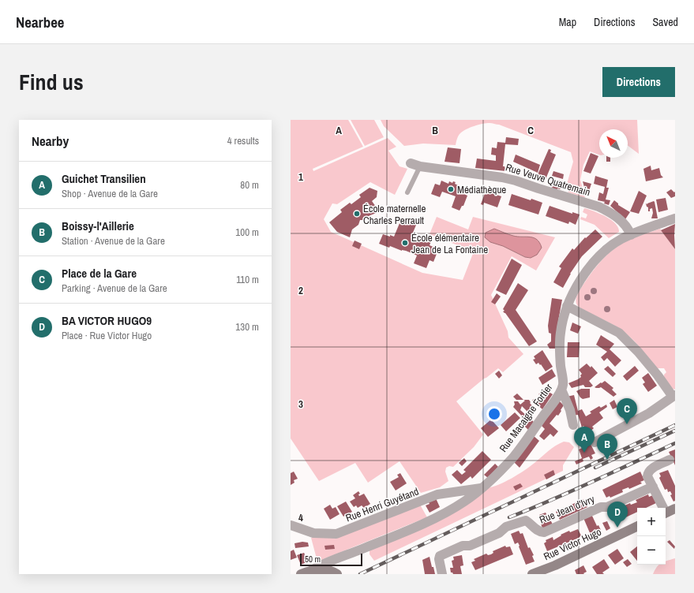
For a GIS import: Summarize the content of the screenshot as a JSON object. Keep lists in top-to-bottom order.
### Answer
{
  "streets": {
    "main road": ["Rue Victor Hugo"],
    "street": [
      "Rue Veuve Quatremain",
      "Rue Macaigne Fortier",
      "Rue Henri Guyétand",
      "Rue Jean d'Ivry"
    ]
  },
  "crossings": [
    ["Rue Veuve Quatremain", "Rue Macaigne Fortier"],
    ["Rue Macaigne Fortier", "Rue Henri Guyétand"]
  ],
  "places": ["Médiathèque", "École maternelle Charles Perrault", "École élémentaire Jean de La Fontaine"],
  "scale_bar": "50 m",
  "north": "top left",
  "page": {
    "header": "Nearbee",
    "nav": ["Map", "Directions", "Saved"],
    "title": "Find us",
    "buttons": "Directions",
    "heading": ["Nearby", "4 results"],
    "list": [
      {
        "mark": "A",
        "name": "Guichet Transilien",
        "note": "Shop · Avenue de la Gare",
        "value": "80 m"
      },
      {
        "mark": "B",
        "name": "Boissy-l'Aillerie",
        "note": "Station · Avenue de la Gare",
        "value": "100 m"
      },
      {
        "mark": "C",
        "name": "Place de la Gare",
        "note": "Parking · Avenue de la Gare",
        "value": "110 m"
      },
      {
        "mark": "D",
        "name": "BA VICTOR HUGO9",
        "note": "Place · Rue Victor Hugo",
        "value": "130 m"
      }
    ],
    "pins": [
      "C",
      "A",
      "B",
      "D"
    ],
    "map_buttons": ["+", "−"],
    "scale": "50 m"
  },
  "grid": {
    "columns": ["A", "B", "C"],
    "rows": [
      "1",
      "2",
      "3",
      "4"
    ]
  }
}
